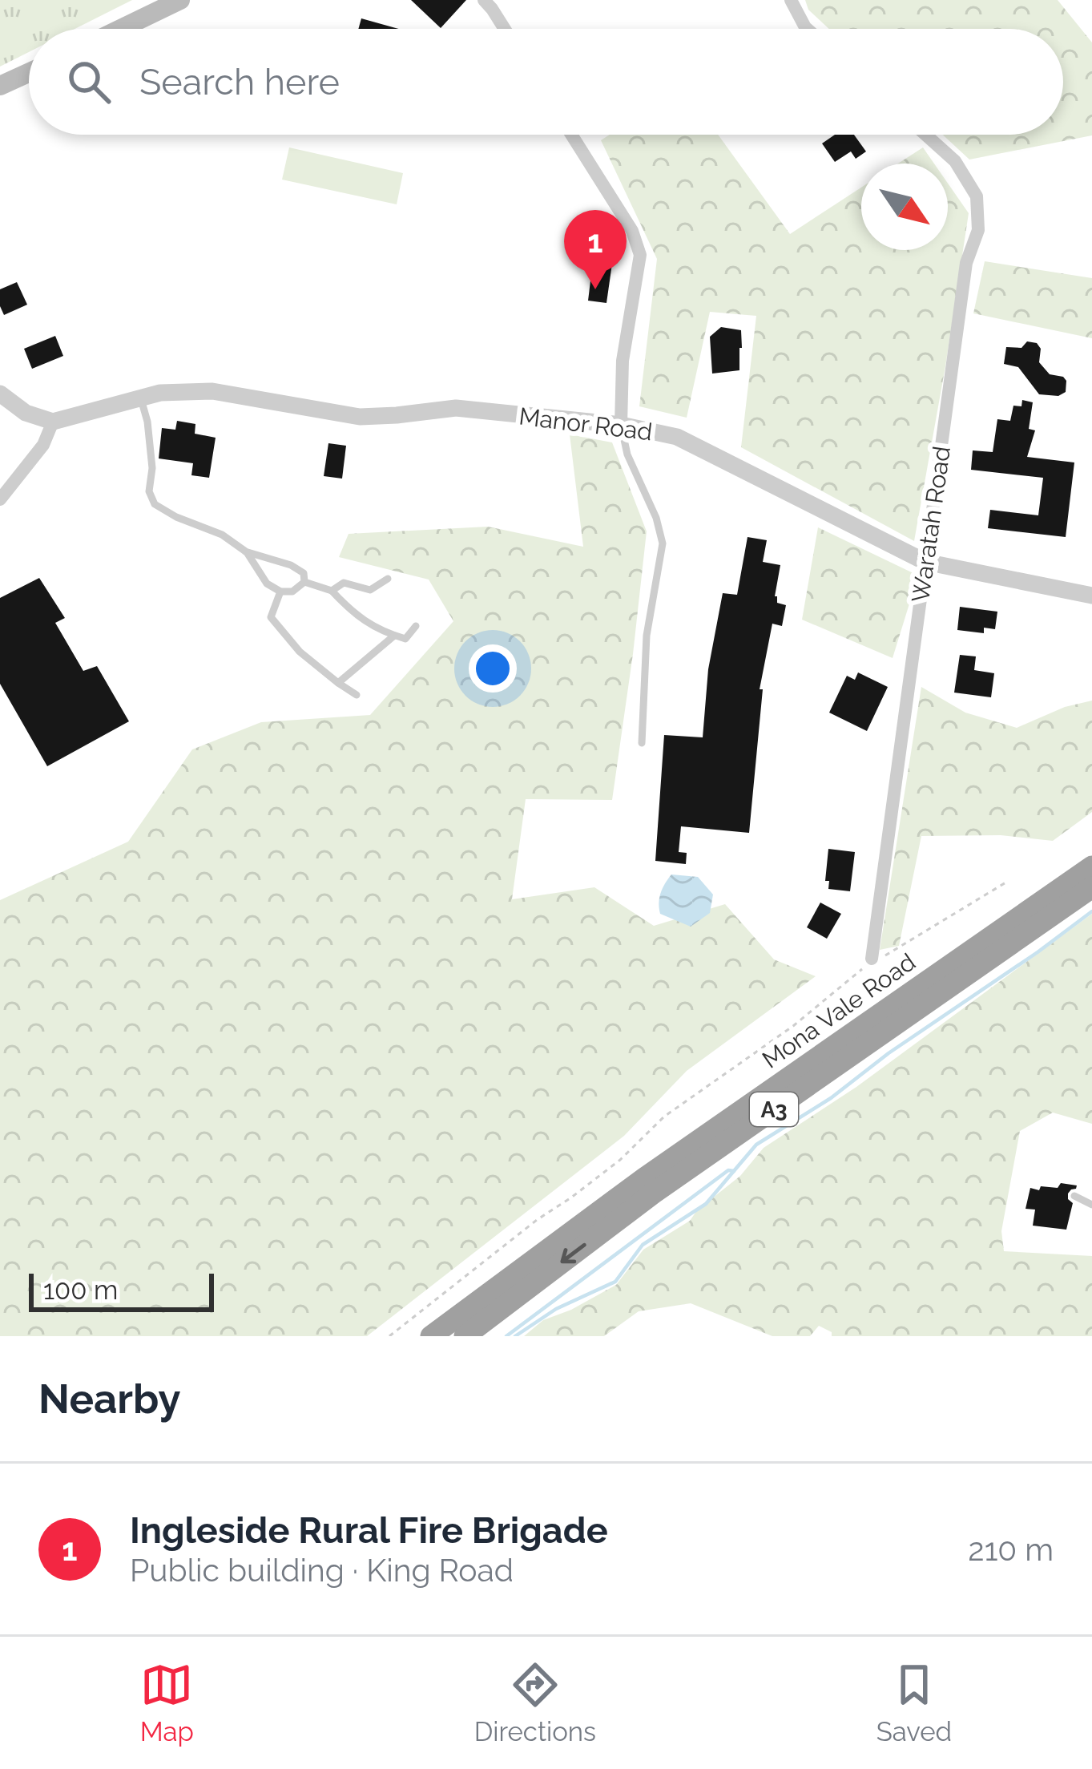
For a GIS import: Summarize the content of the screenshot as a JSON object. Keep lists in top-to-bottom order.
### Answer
{
  "streets": {
    "highway": ["Mona Vale Road", "A3"],
    "street": ["Manor Road", "Waratah Road"]
  },
  "crossings": [
    ["Manor Road", "Waratah Road"]
  ],
  "scale_bar": "100 m",
  "north": "bottom right",
  "page": {
    "search": "Search here",
    "pins": "1",
    "scale": "100 m",
    "heading": "Nearby",
    "list": [
      {
        "mark": "1",
        "name": "Ingleside Rural Fire Brigade",
        "note": "Public building · King Road",
        "value": "210 m"
      }
    ],
    "nav": ["Map", "Directions", "Saved"]
  }
}
